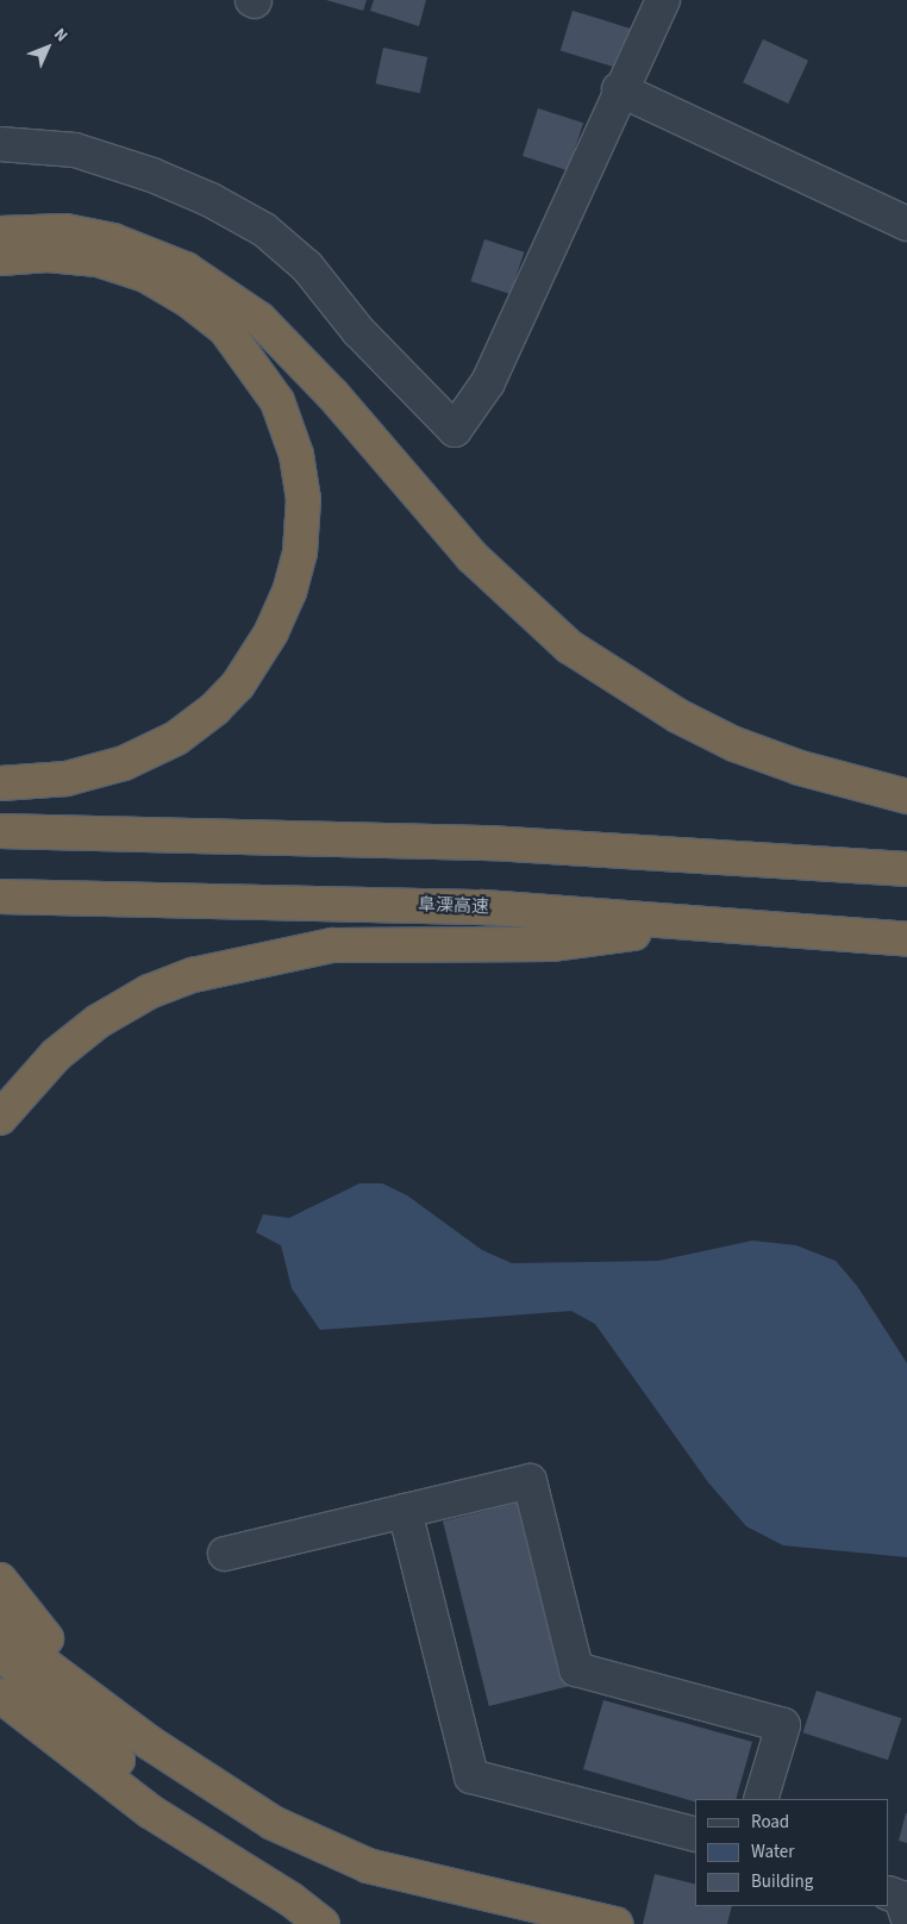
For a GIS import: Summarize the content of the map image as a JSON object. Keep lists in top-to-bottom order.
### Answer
{
  "streets": {
    "highway": ["阜溧高速"]
  },
  "legend": ["Road", "Water", "Building"],
  "north": "top right"
}
